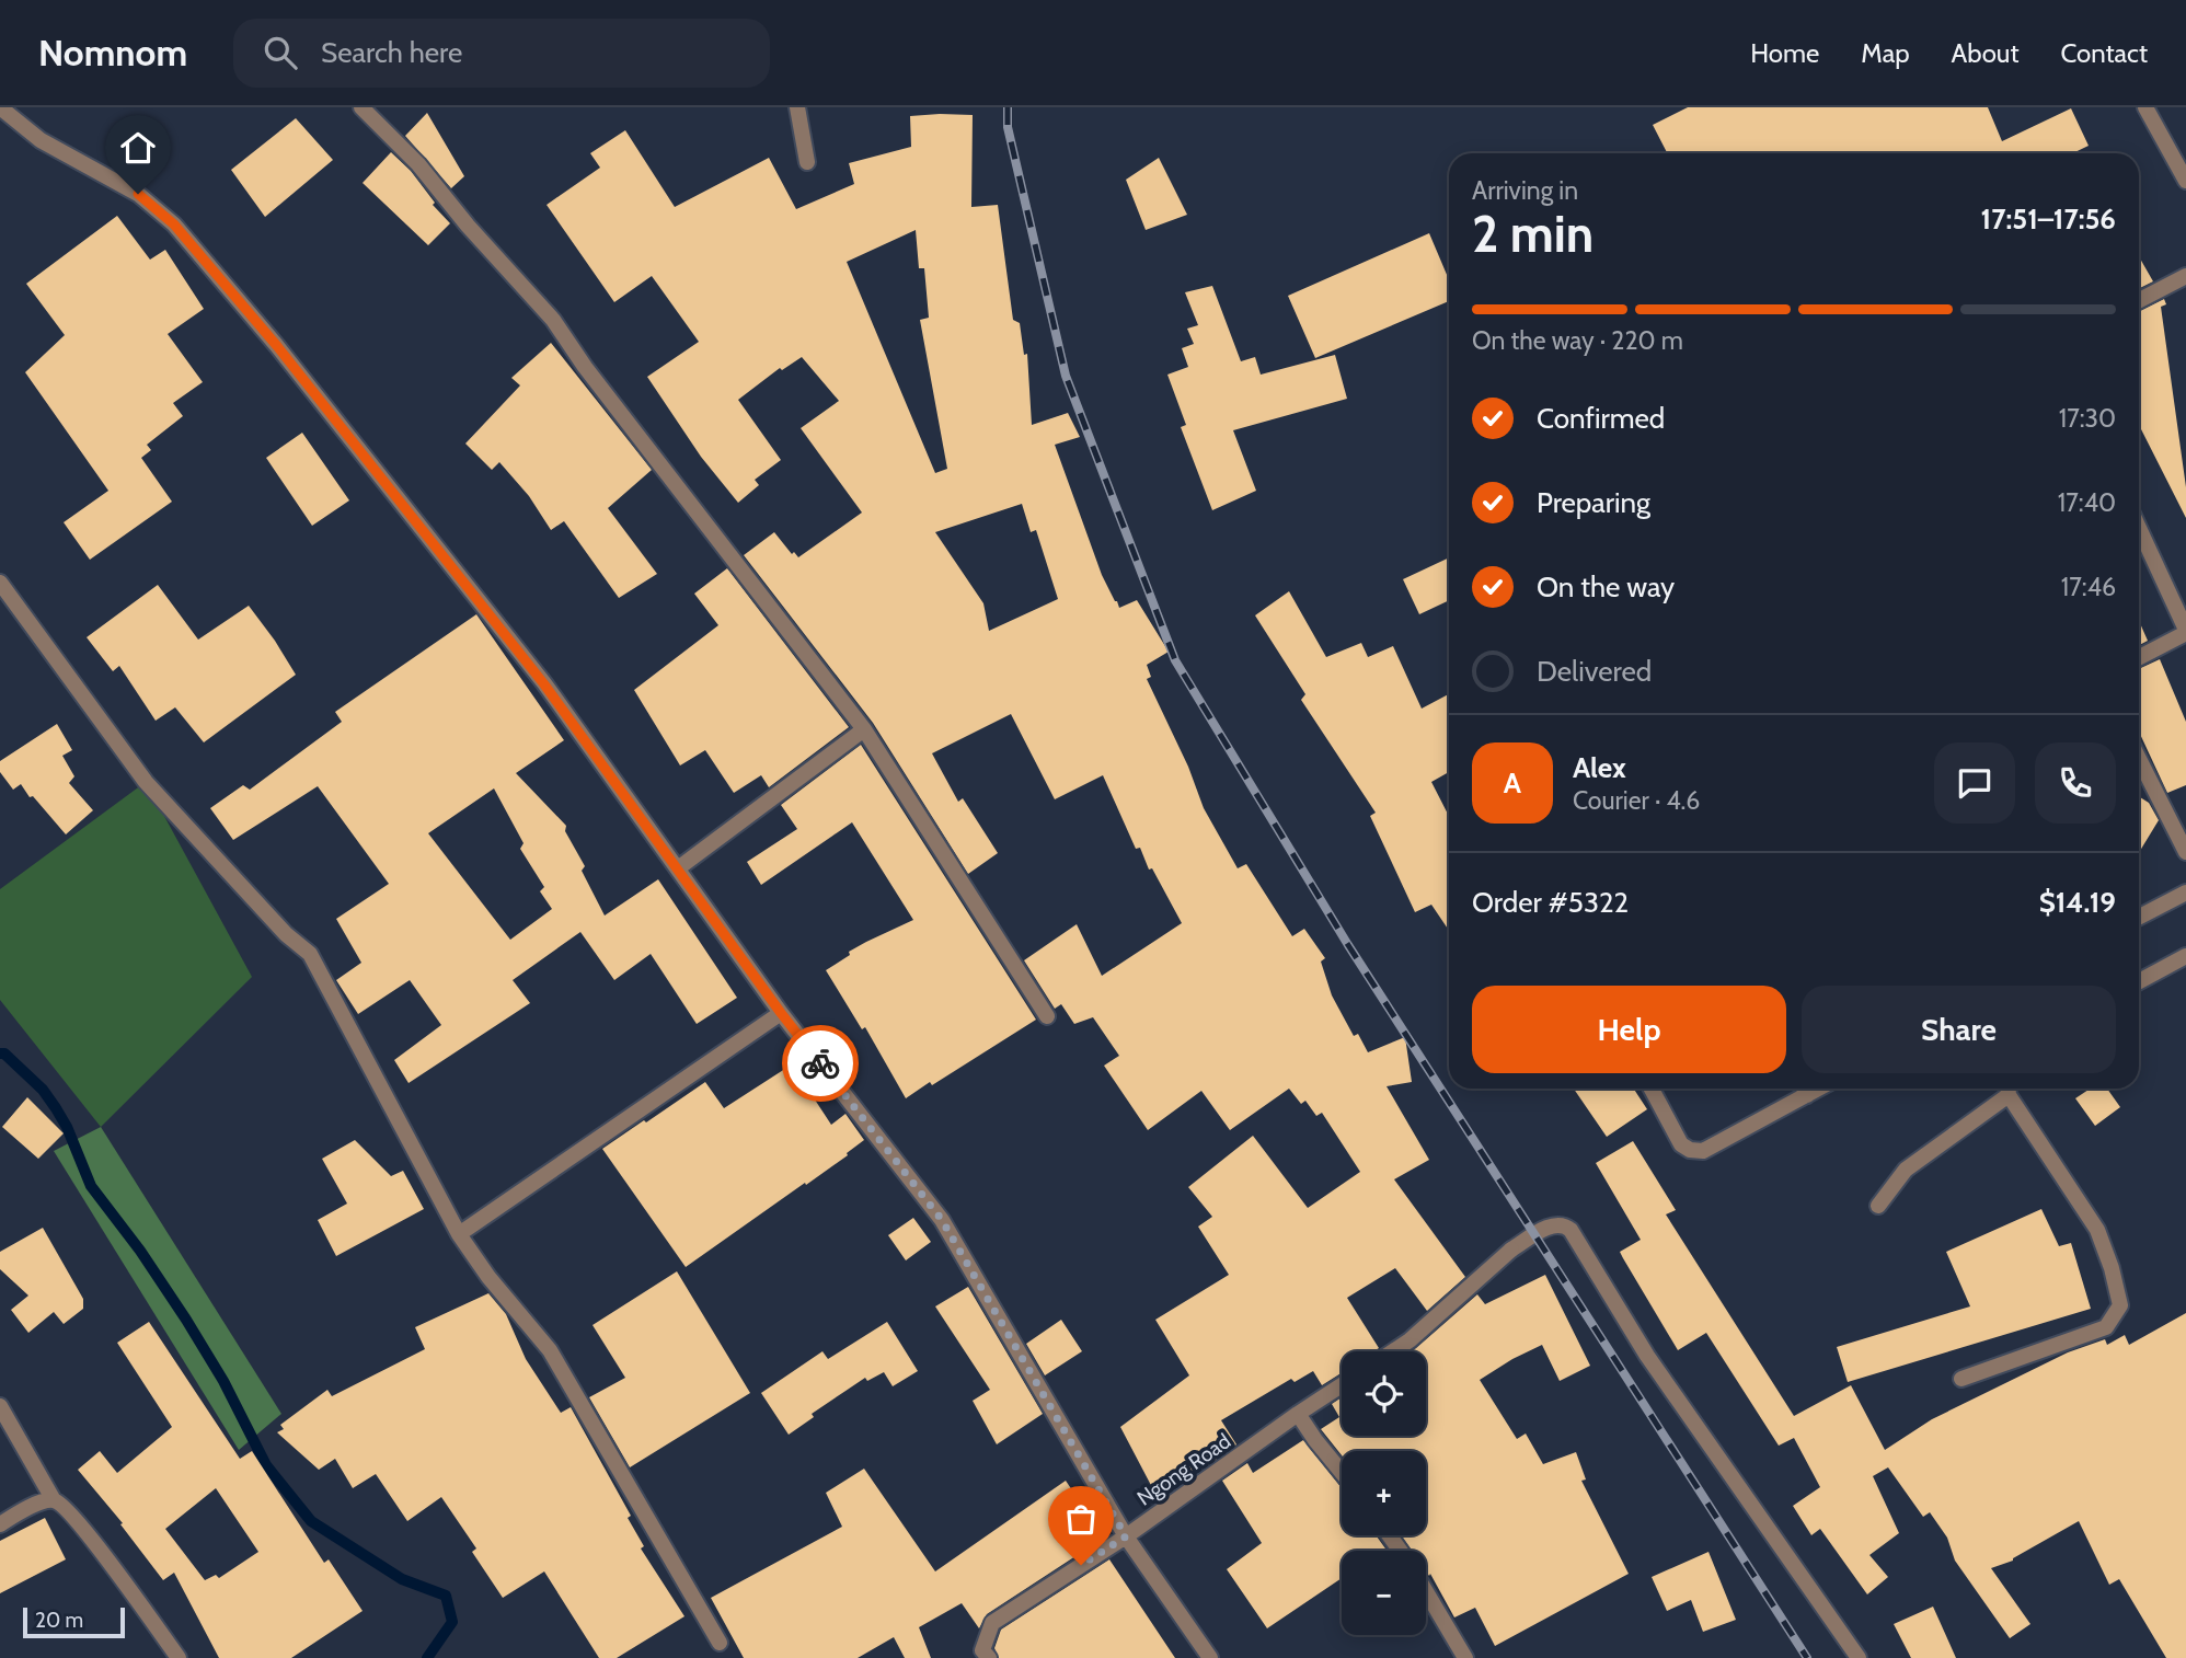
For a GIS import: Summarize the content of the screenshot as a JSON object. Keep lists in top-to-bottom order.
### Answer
{
  "streets": {
    "street": ["Ngong Road"]
  },
  "scale_bar": "20 m",
  "page": {
    "header": "Nomnom",
    "search": "Search here",
    "nav": [
      "Home",
      "Map",
      "About",
      "Contact"
    ],
    "heading": ["2 min", "Arriving in", "17:51–17:56"],
    "panel": [
      "Alex",
      "Courier · 4.6",
      "Order #5322",
      "$14.19"
    ],
    "bar": "On the way · 220 m",
    "list": [
      ["Confirmed", "17:30"],
      ["Preparing", "17:40"],
      ["On the way", "17:46"],
      "Delivered"
    ],
    "round": "A",
    "buttons": ["Help", "Share"],
    "map_buttons": ["+", "−"],
    "scale": "20 m"
  }
}
